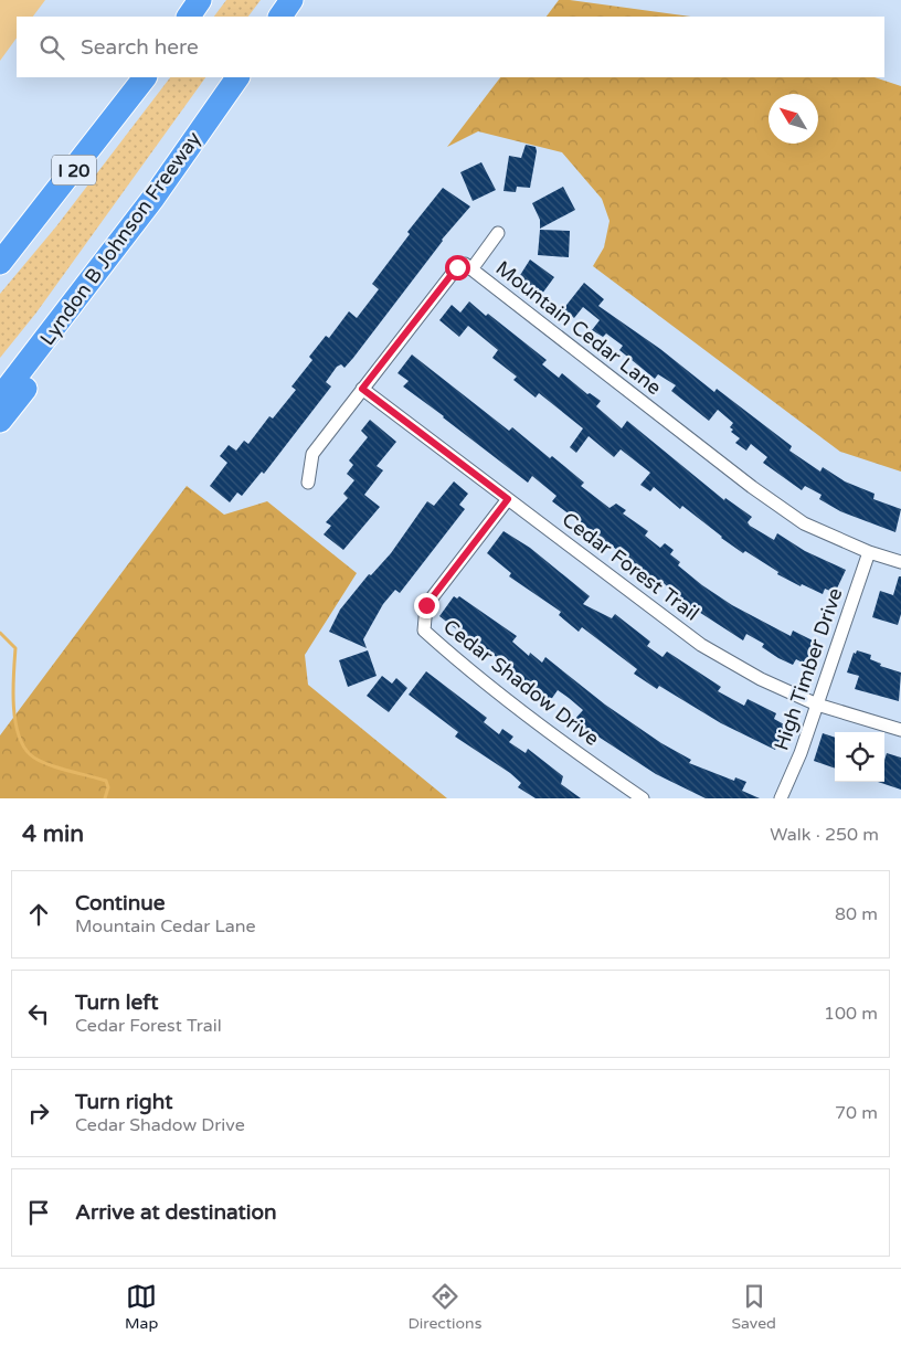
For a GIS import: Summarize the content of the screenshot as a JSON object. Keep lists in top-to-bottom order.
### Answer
{
  "streets": {
    "highway": ["I 20", "Lyndon B Johnson Freeway"],
    "street": [
      "Mountain Cedar Lane",
      "Cedar Forest Trail",
      "High Timber Drive",
      "Cedar Shadow Drive"
    ]
  },
  "crossings": [
    ["Mountain Cedar Lane", "Cedar Forest Trail"],
    ["Mountain Cedar Lane", "High Timber Drive"],
    ["Cedar Forest Trail", "High Timber Drive"],
    ["Cedar Forest Trail", "Cedar Shadow Drive"]
  ],
  "north": "top left",
  "page": {
    "search": "Search here",
    "heading": ["4 min", "Walk · 250 m"],
    "list": [
      ["Continue", "Mountain Cedar Lane", "80 m"],
      ["Turn left", "Cedar Forest Trail", "100 m"],
      ["Turn right", "Cedar Shadow Drive", "70 m"],
      "Arrive at destination"
    ],
    "nav": ["Map", "Directions", "Saved"]
  }
}
